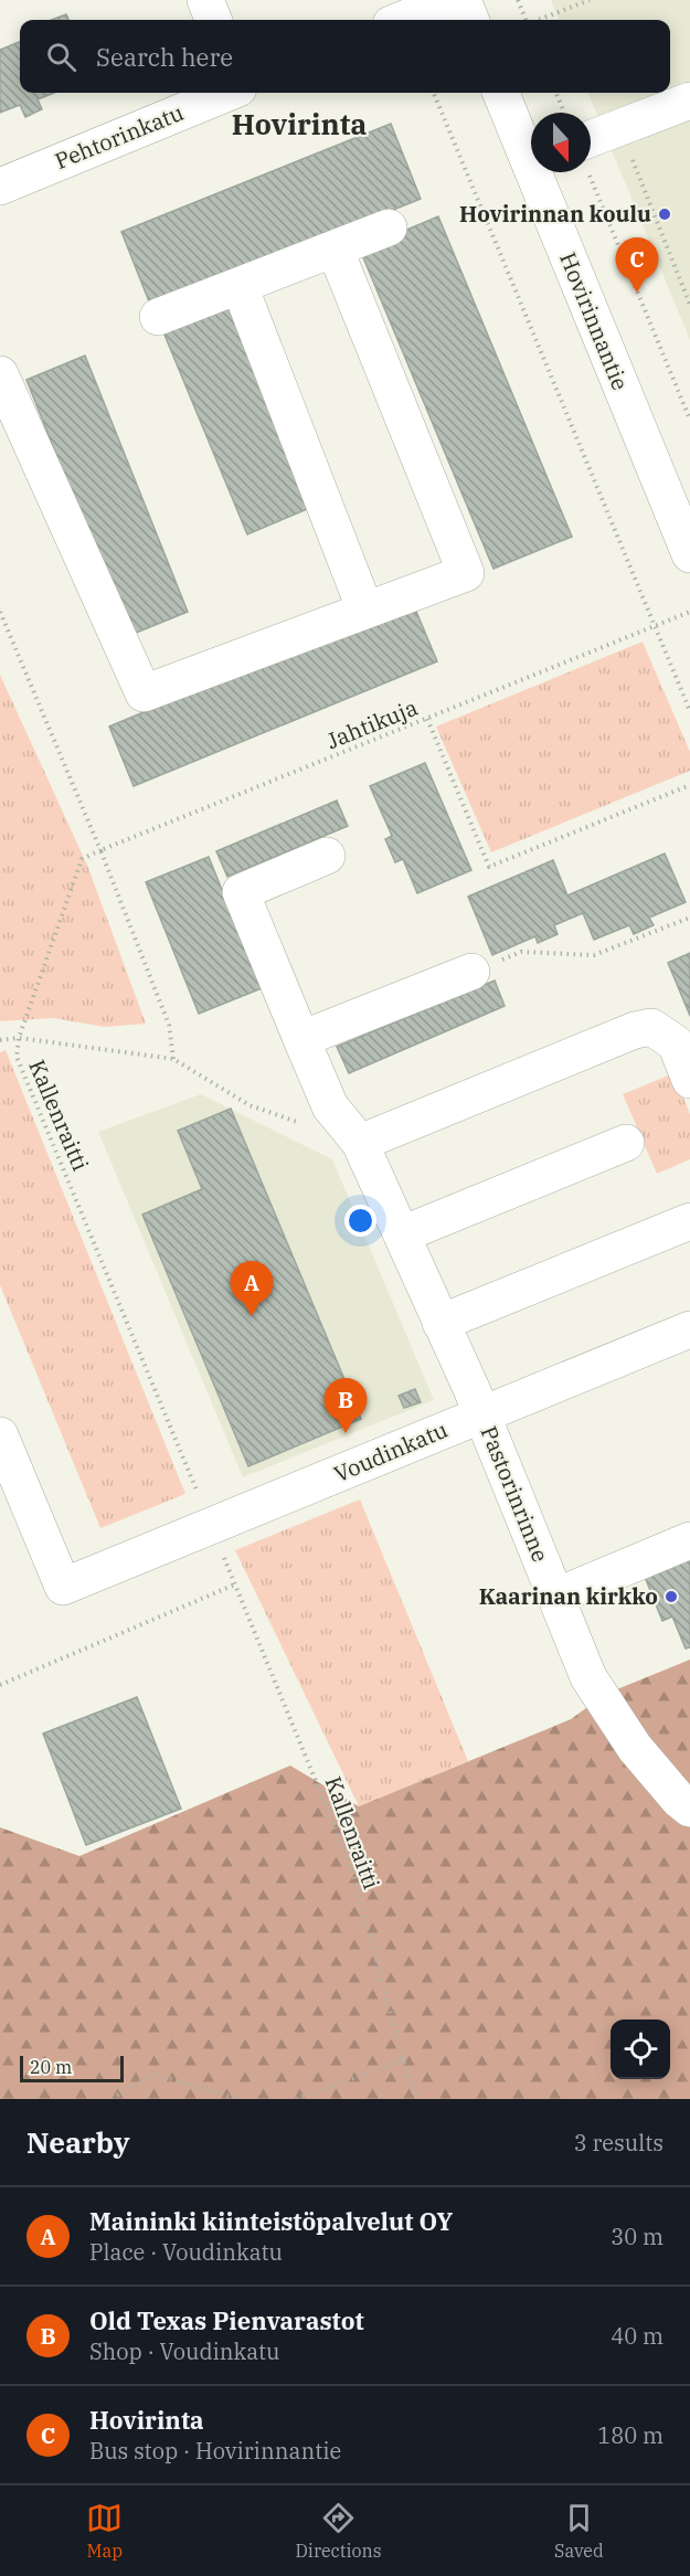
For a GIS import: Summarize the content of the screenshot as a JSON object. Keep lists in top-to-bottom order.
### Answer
{
  "streets": {
    "street": [
      "Pehtorinkatu",
      "Hovirinnantie",
      "Voudinkatu",
      "Pastorinrinne"
    ],
    "path": ["Jahtikuja", "Kallenraitti"]
  },
  "crossings": [
    ["Jahtikuja", "Kallenraitti"],
    ["Kallenraitti", "Voudinkatu"],
    ["Voudinkatu", "Pastorinrinne"]
  ],
  "districts": ["Hovirinta"],
  "places": ["Hovirinnan koulu", "Kaarinan kirkko"],
  "scale_bar": "20 m",
  "north": "bottom",
  "page": {
    "search": "Search here",
    "pins": ["C", "A", "B"],
    "scale": "20 m",
    "heading": ["Nearby", "3 results"],
    "list": [
      {
        "mark": "A",
        "name": "Maininki kiinteistöpalvelut OY",
        "note": "Place · Voudinkatu",
        "value": "30 m"
      },
      {
        "mark": "B",
        "name": "Old Texas Pienvarastot",
        "note": "Shop · Voudinkatu",
        "value": "40 m"
      },
      {
        "mark": "C",
        "name": "Hovirinta",
        "note": "Bus stop · Hovirinnantie",
        "value": "180 m"
      }
    ],
    "nav": ["Map", "Directions", "Saved"]
  }
}
